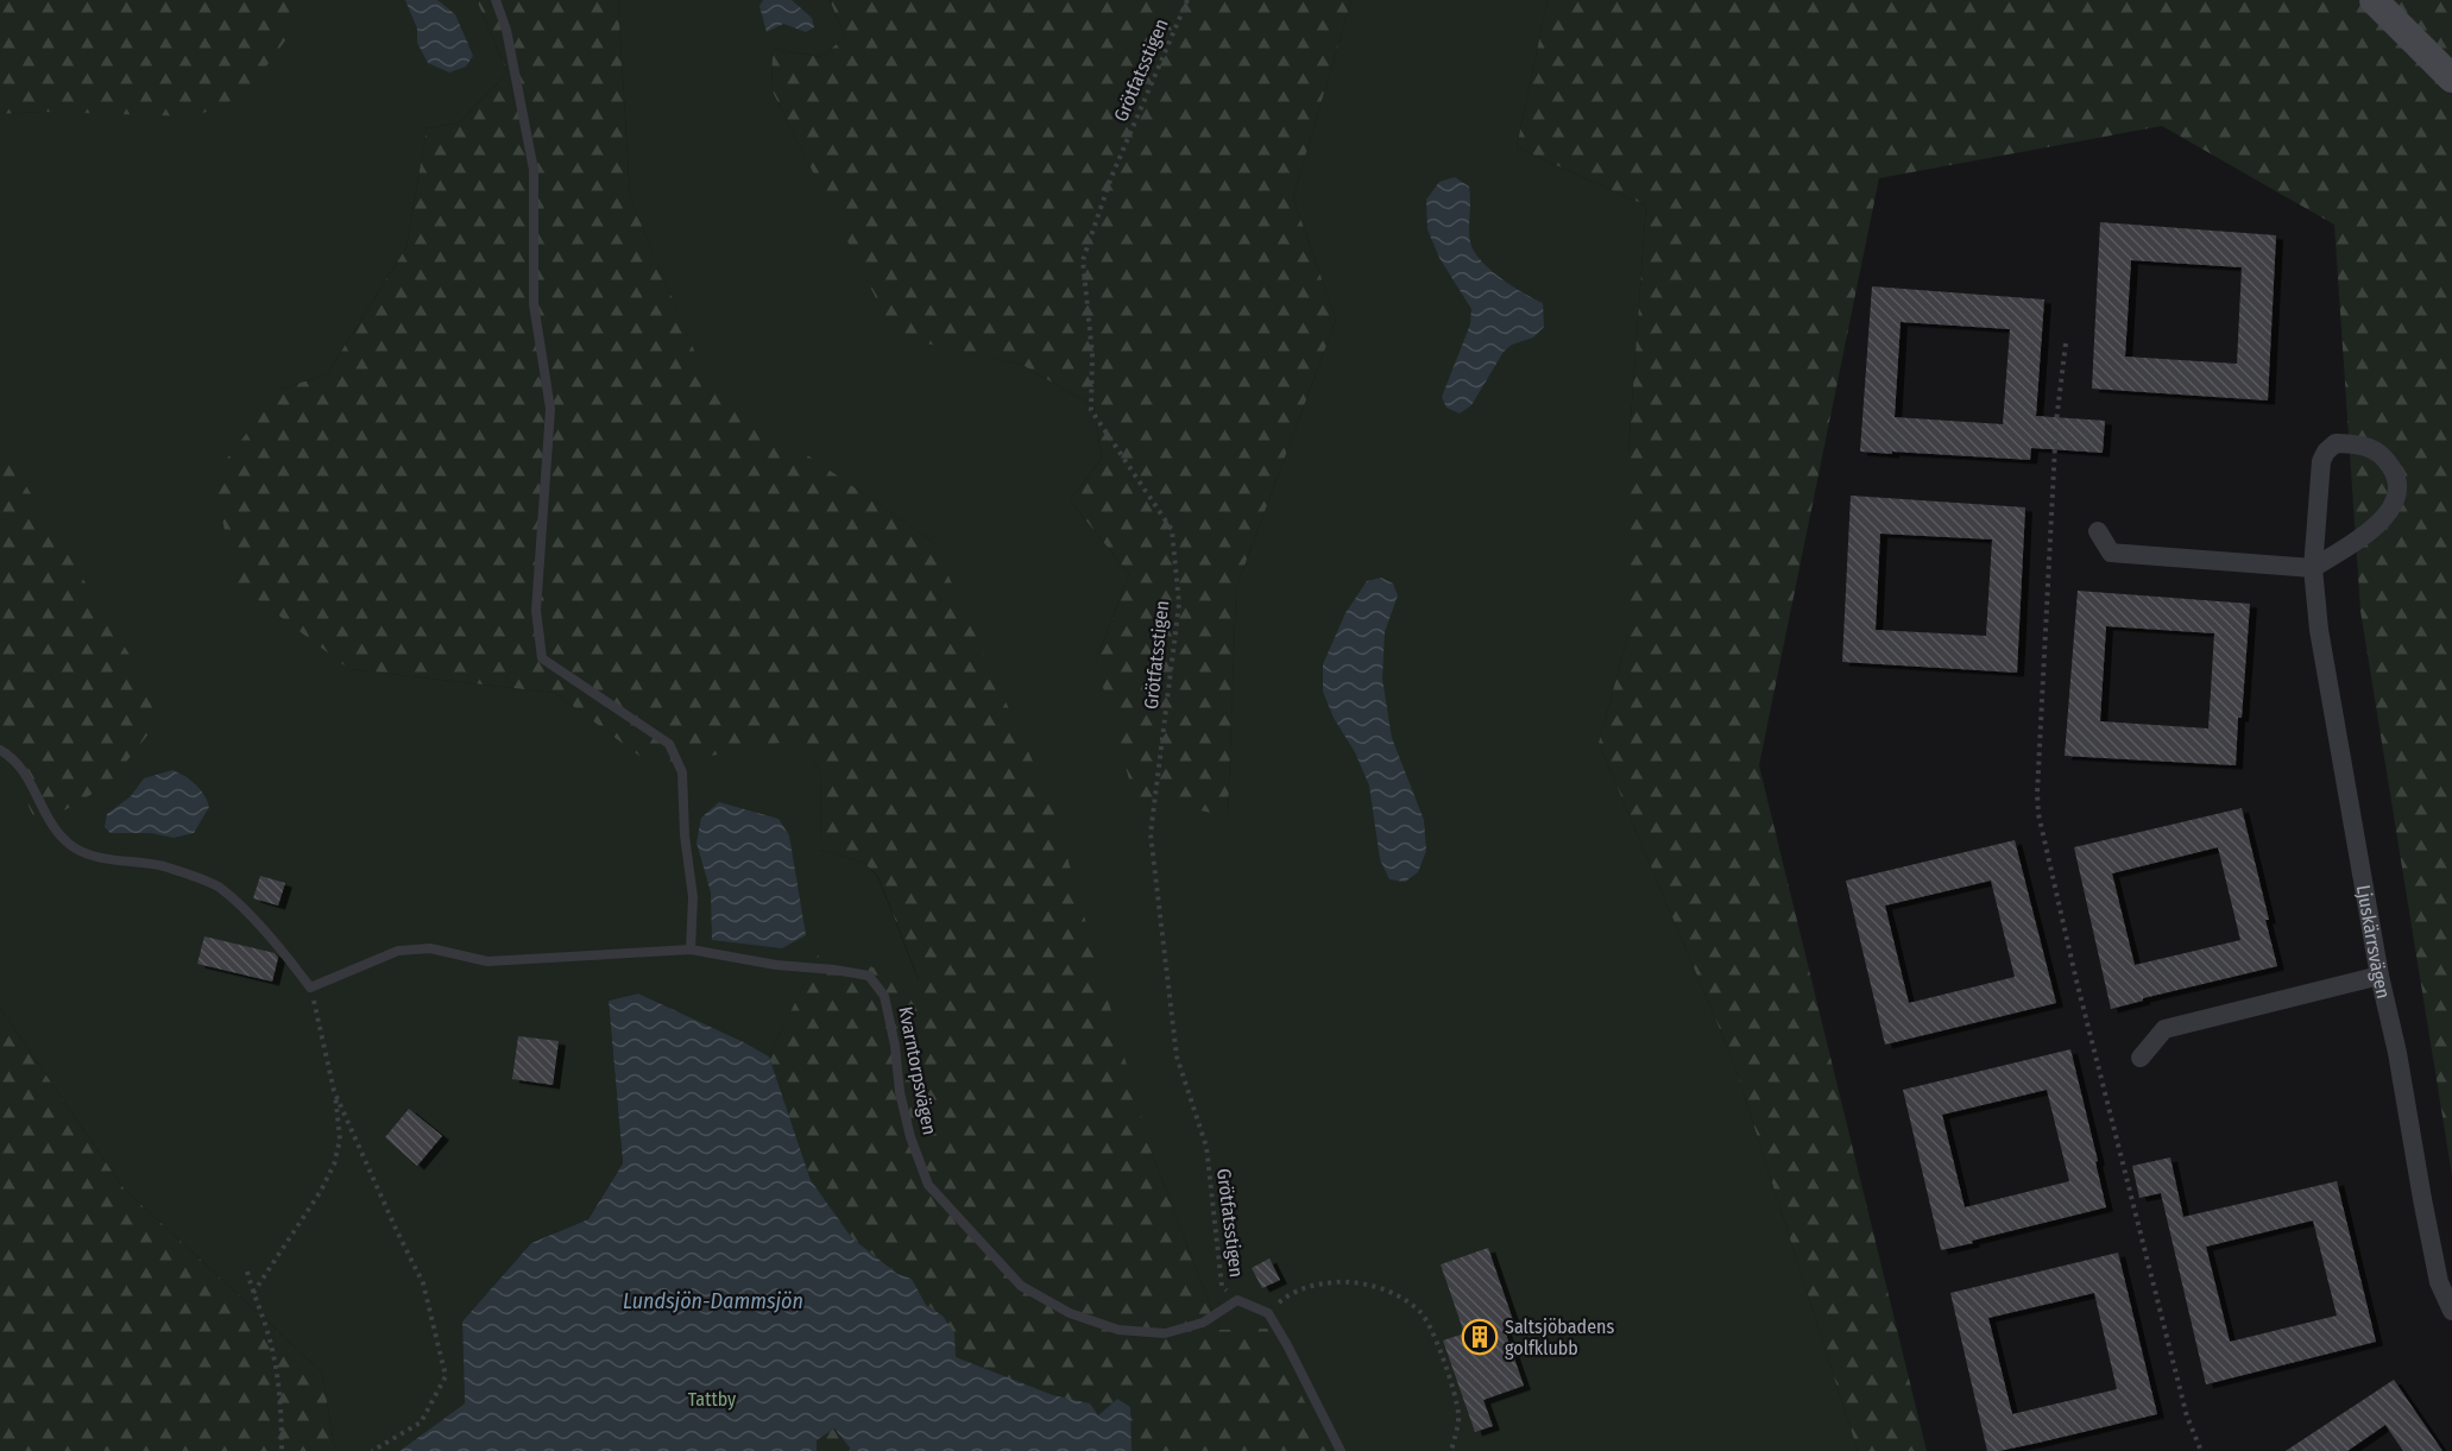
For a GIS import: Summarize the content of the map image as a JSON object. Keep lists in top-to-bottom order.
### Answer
{
  "streets": {
    "street": ["Ljuskärrsvägen"],
    "lane": ["Kvarntorpsvägen"],
    "path": ["Grötfatsstigen"]
  },
  "crossings": [
    ["Grötfatsstigen", "Kvarntorpsvägen"]
  ],
  "water": ["Lundsjön-Dammsjön"],
  "parks": ["Tattby"],
  "places": {
    "building": ["Saltsjöbadens golfklubb"]
  }
}
